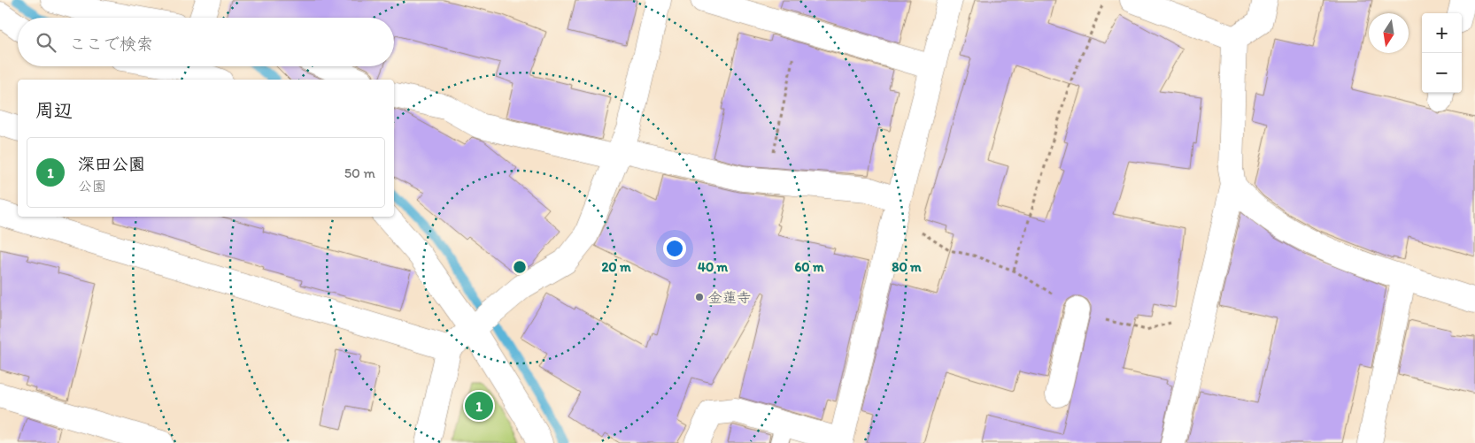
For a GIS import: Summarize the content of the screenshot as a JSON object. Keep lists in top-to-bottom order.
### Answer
{
  "places": ["金蓮寺"],
  "north": "bottom",
  "page": {
    "map_buttons": ["+", "−"],
    "search": "ここで検索",
    "heading": "周辺",
    "list": [
      {
        "mark": "1",
        "name": "深田公園",
        "note": "公園",
        "value": "50 m"
      }
    ],
    "pins": "1"
  },
  "rings": [
    "20 m",
    "40 m",
    "60 m",
    "80 m"
  ]
}
